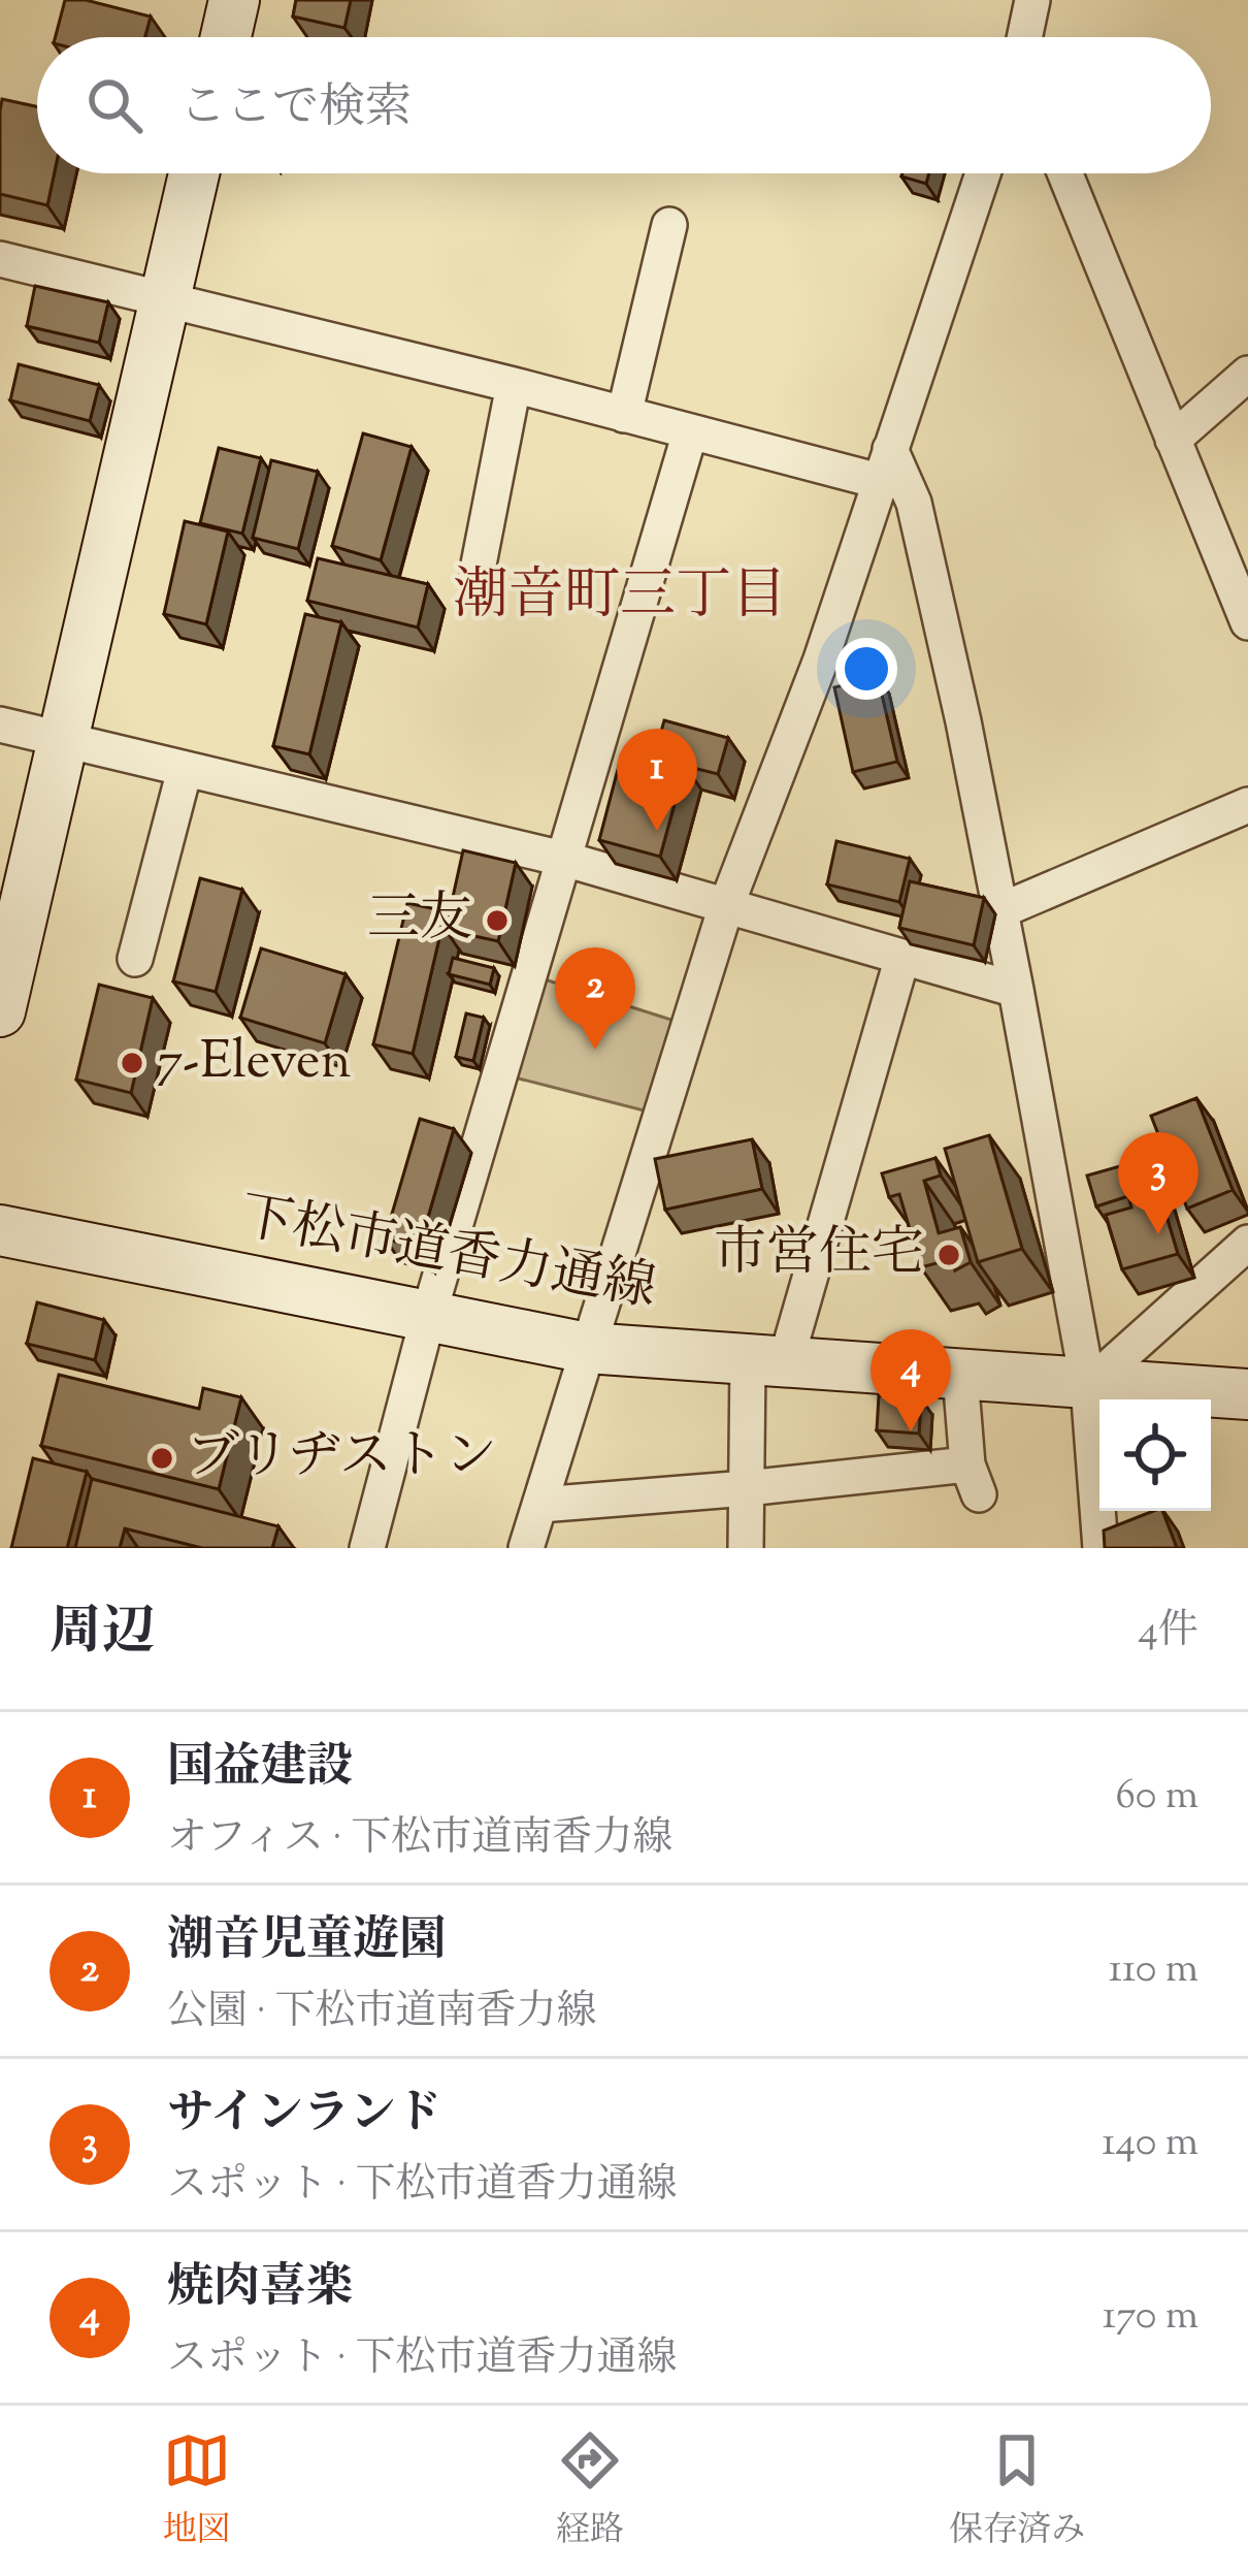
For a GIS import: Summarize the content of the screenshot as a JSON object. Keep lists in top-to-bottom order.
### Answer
{
  "streets": {
    "street": ["下松市道香力通線"]
  },
  "districts": ["潮音町三丁目"],
  "places": [
    "三友",
    "7-Eleven",
    "市営住宅",
    "ブリヂストン"
  ],
  "page": {
    "search": "ここで検索",
    "pins": [
      "1",
      "2",
      "3",
      "4"
    ],
    "heading": ["周辺", "4件"],
    "list": [
      {
        "mark": "1",
        "name": "国益建設",
        "note": "オフィス · 下松市道南香力線",
        "value": "60 m"
      },
      {
        "mark": "2",
        "name": "潮音児童遊園",
        "note": "公園 · 下松市道南香力線",
        "value": "110 m"
      },
      {
        "mark": "3",
        "name": "サインランド",
        "note": "スポット · 下松市道香力通線",
        "value": "140 m"
      },
      {
        "mark": "4",
        "name": "焼肉喜楽",
        "note": "スポット · 下松市道香力通線",
        "value": "170 m"
      }
    ],
    "nav": ["地図", "経路", "保存済み"]
  }
}
